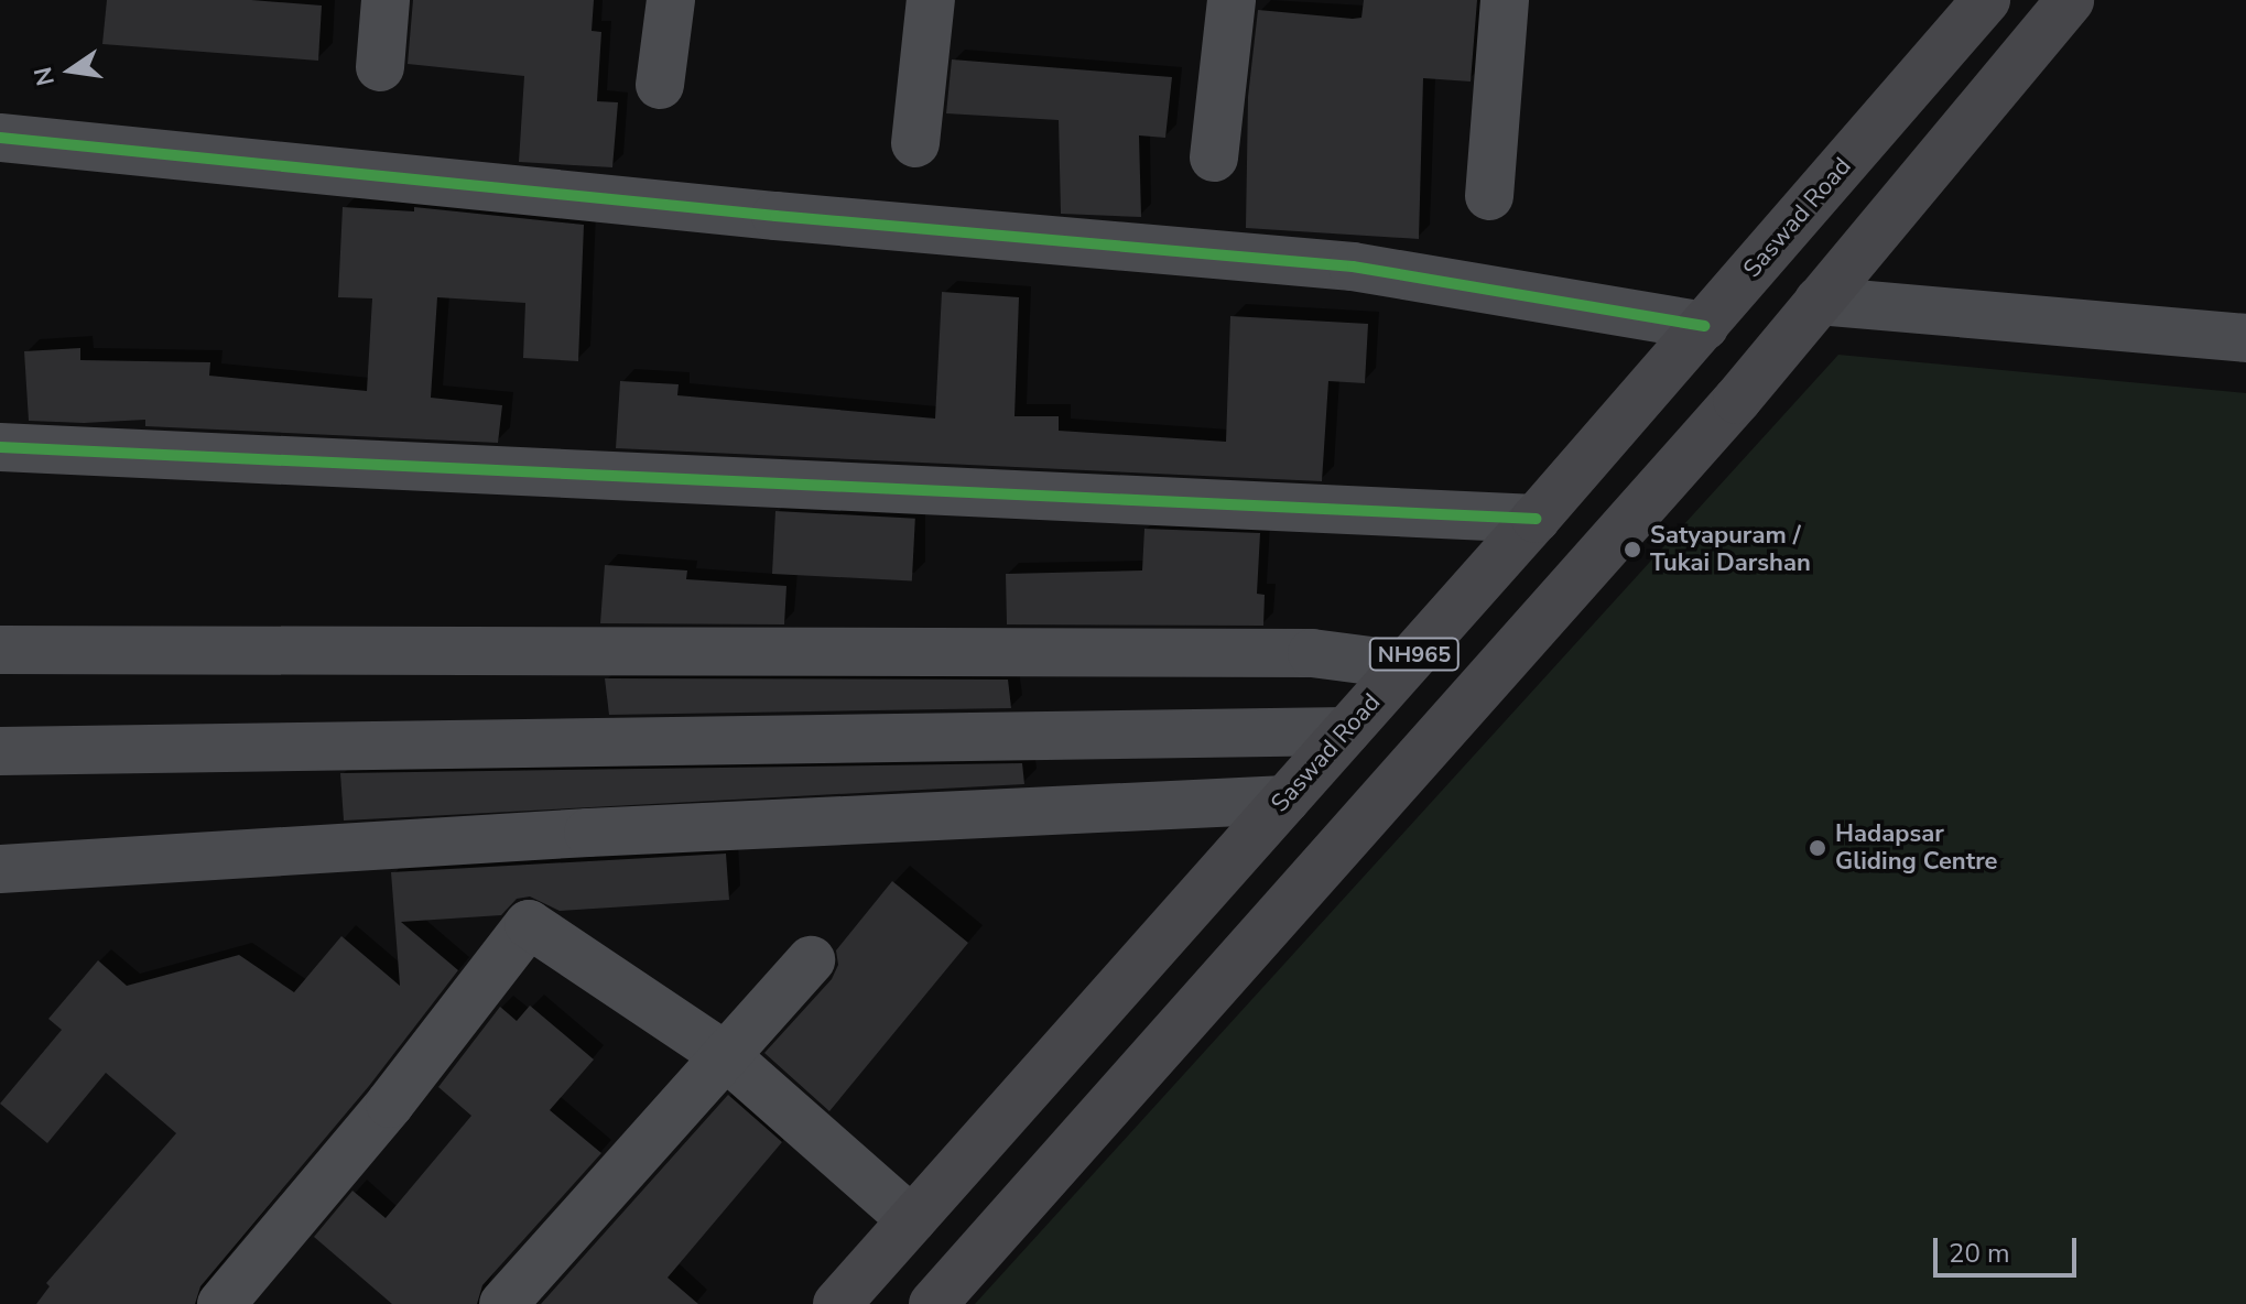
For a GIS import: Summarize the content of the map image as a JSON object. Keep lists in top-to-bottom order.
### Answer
{
  "streets": {
    "highway": ["Saswad Road", "NH965"]
  },
  "places": ["Satyapuram / Tukai Darshan", "Hadapsar Gliding Centre"],
  "scale_bar": "20 m",
  "north": "left"
}
